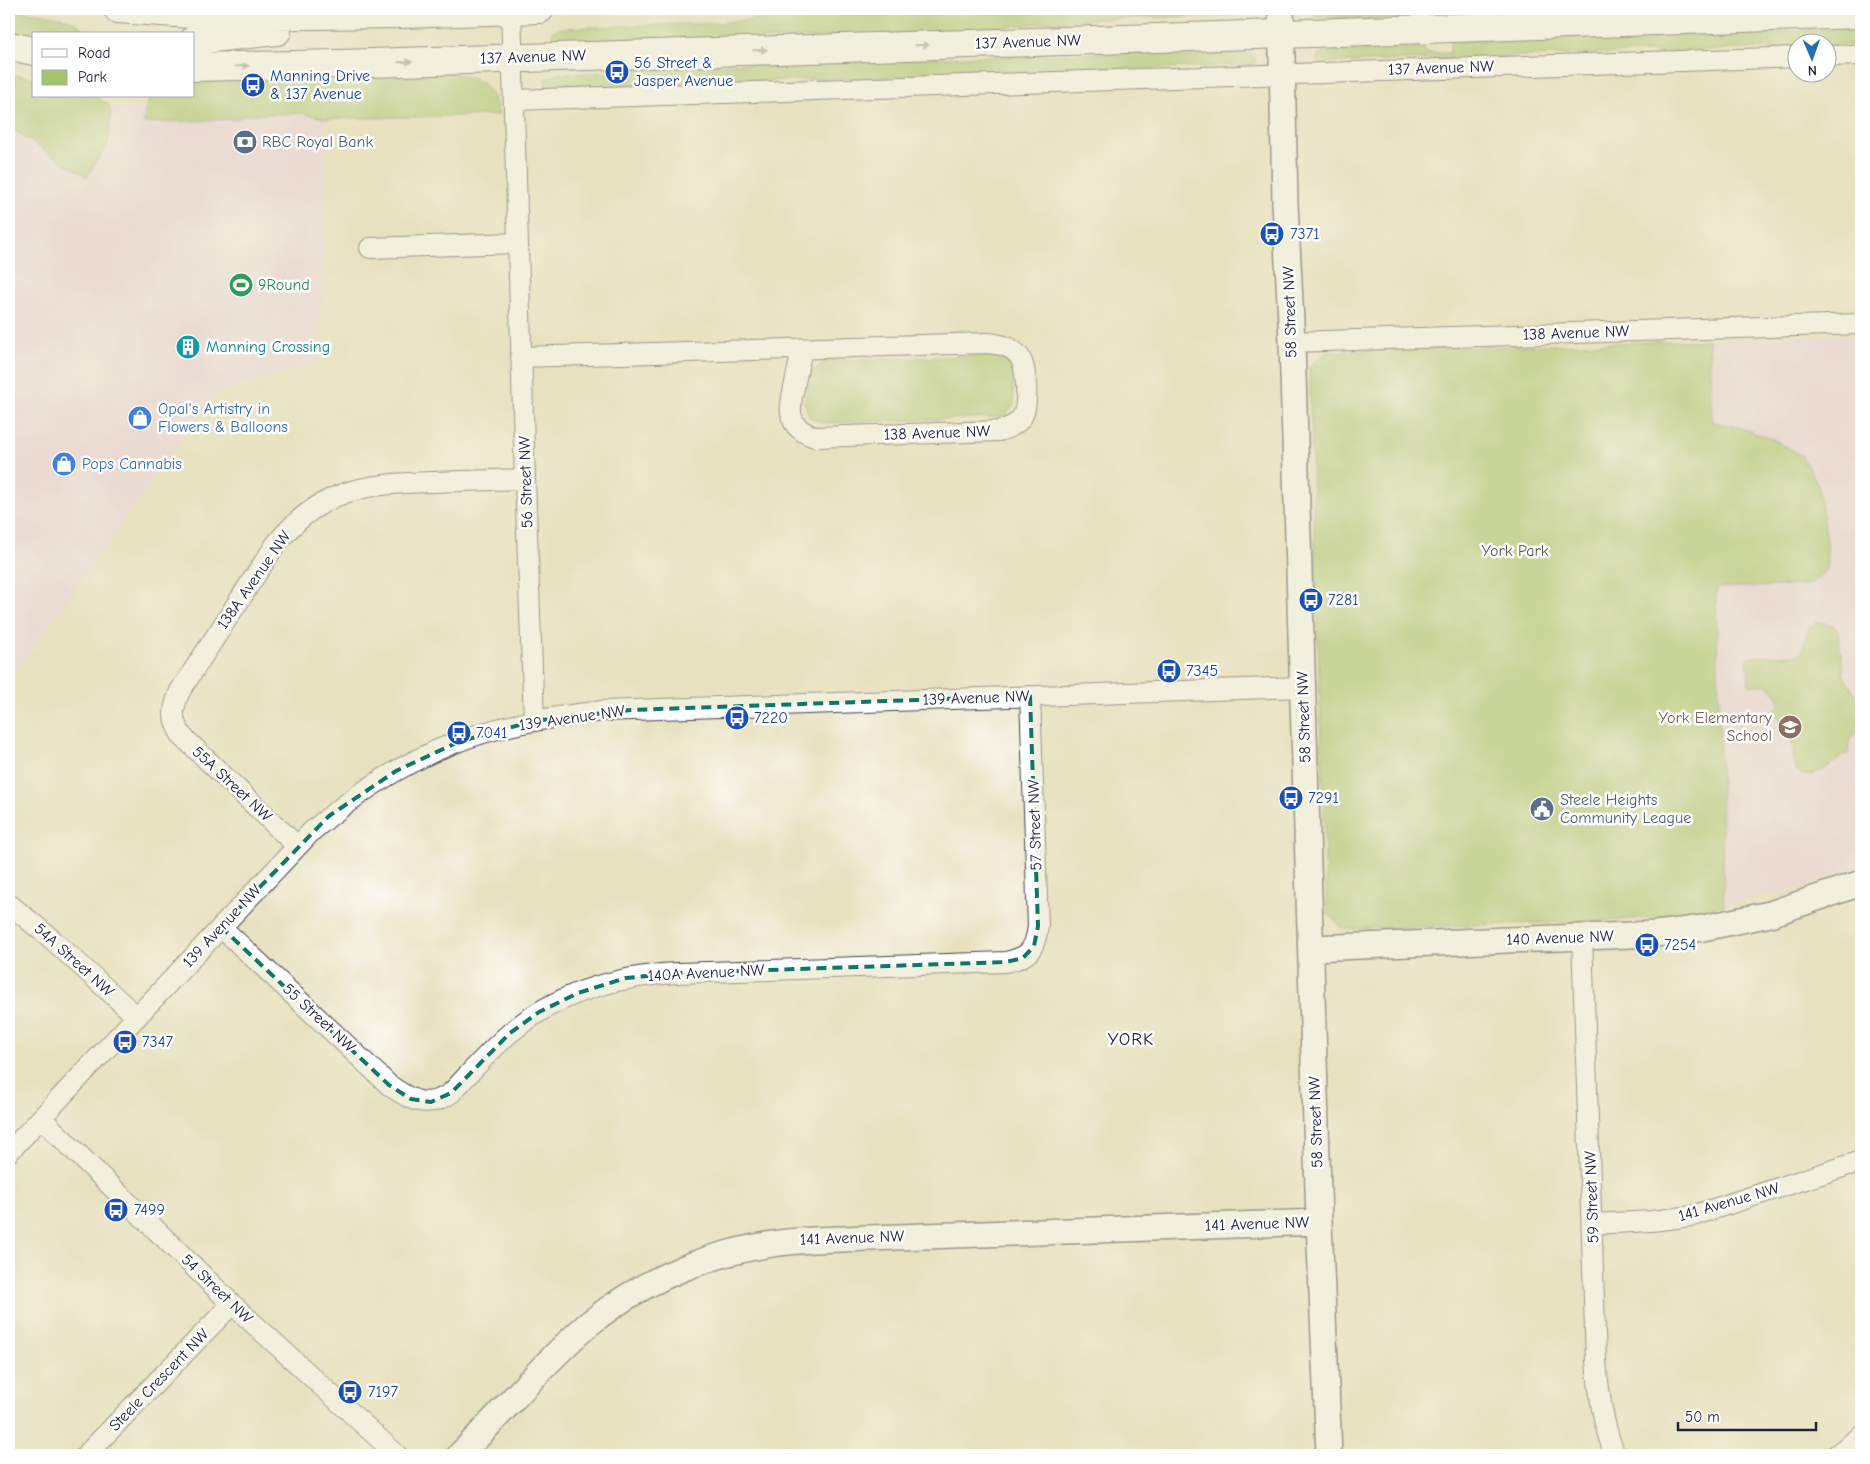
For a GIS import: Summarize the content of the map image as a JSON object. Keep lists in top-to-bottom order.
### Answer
{
  "streets": {
    "main road": ["137 Avenue NW"],
    "street": [
      "58 Street NW",
      "138 Avenue NW",
      "56 Street NW",
      "138A Avenue NW",
      "139 Avenue NW",
      "55A Street NW",
      "57 Street NW",
      "140 Avenue NW",
      "54A Street NW",
      "140A Avenue NW",
      "55 Street NW",
      "59 Street NW",
      "141 Avenue NW",
      "54 Street NW",
      "Steele Crescent NW"
    ]
  },
  "crossings": [
    ["137 Avenue NW", "58 Street NW"],
    ["137 Avenue NW", "56 Street NW"],
    ["58 Street NW", "138 Avenue NW"],
    ["58 Street NW", "139 Avenue NW"],
    ["58 Street NW", "140 Avenue NW"],
    ["58 Street NW", "141 Avenue NW"],
    ["138 Avenue NW", "56 Street NW"],
    ["56 Street NW", "138A Avenue NW"],
    ["56 Street NW", "139 Avenue NW"],
    ["138A Avenue NW", "55A Street NW"],
    ["139 Avenue NW", "55A Street NW"],
    ["139 Avenue NW", "57 Street NW"],
    ["139 Avenue NW", "54A Street NW"],
    ["139 Avenue NW", "55 Street NW"],
    ["139 Avenue NW", "54 Street NW"],
    ["57 Street NW", "140A Avenue NW"],
    ["140 Avenue NW", "59 Street NW"],
    ["140A Avenue NW", "55 Street NW"],
    ["59 Street NW", "141 Avenue NW"],
    ["54 Street NW", "Steele Crescent NW"]
  ],
  "districts": ["YORK"],
  "parks": ["York Park"],
  "places": {
    "bus stop": [
      "56 Street & Jasper Avenue",
      "Manning Drive & 137 Avenue",
      "7371",
      "7281",
      "7345",
      "7220",
      "7041",
      "7291",
      "7254",
      "7347",
      "7499",
      "7197"
    ],
    "bank": ["RBC Royal Bank"],
    "sports": ["9Round"],
    "building": ["Manning Crossing"],
    "shop": ["Opal's Artistry in Flowers & Balloons", "Pops Cannabis"],
    "school or university": ["York Elementary School"],
    "public building": ["Steele Heights Community League"]
  },
  "legend": ["Road", "Park"],
  "scale_bar": "50 m",
  "north": "bottom"
}
